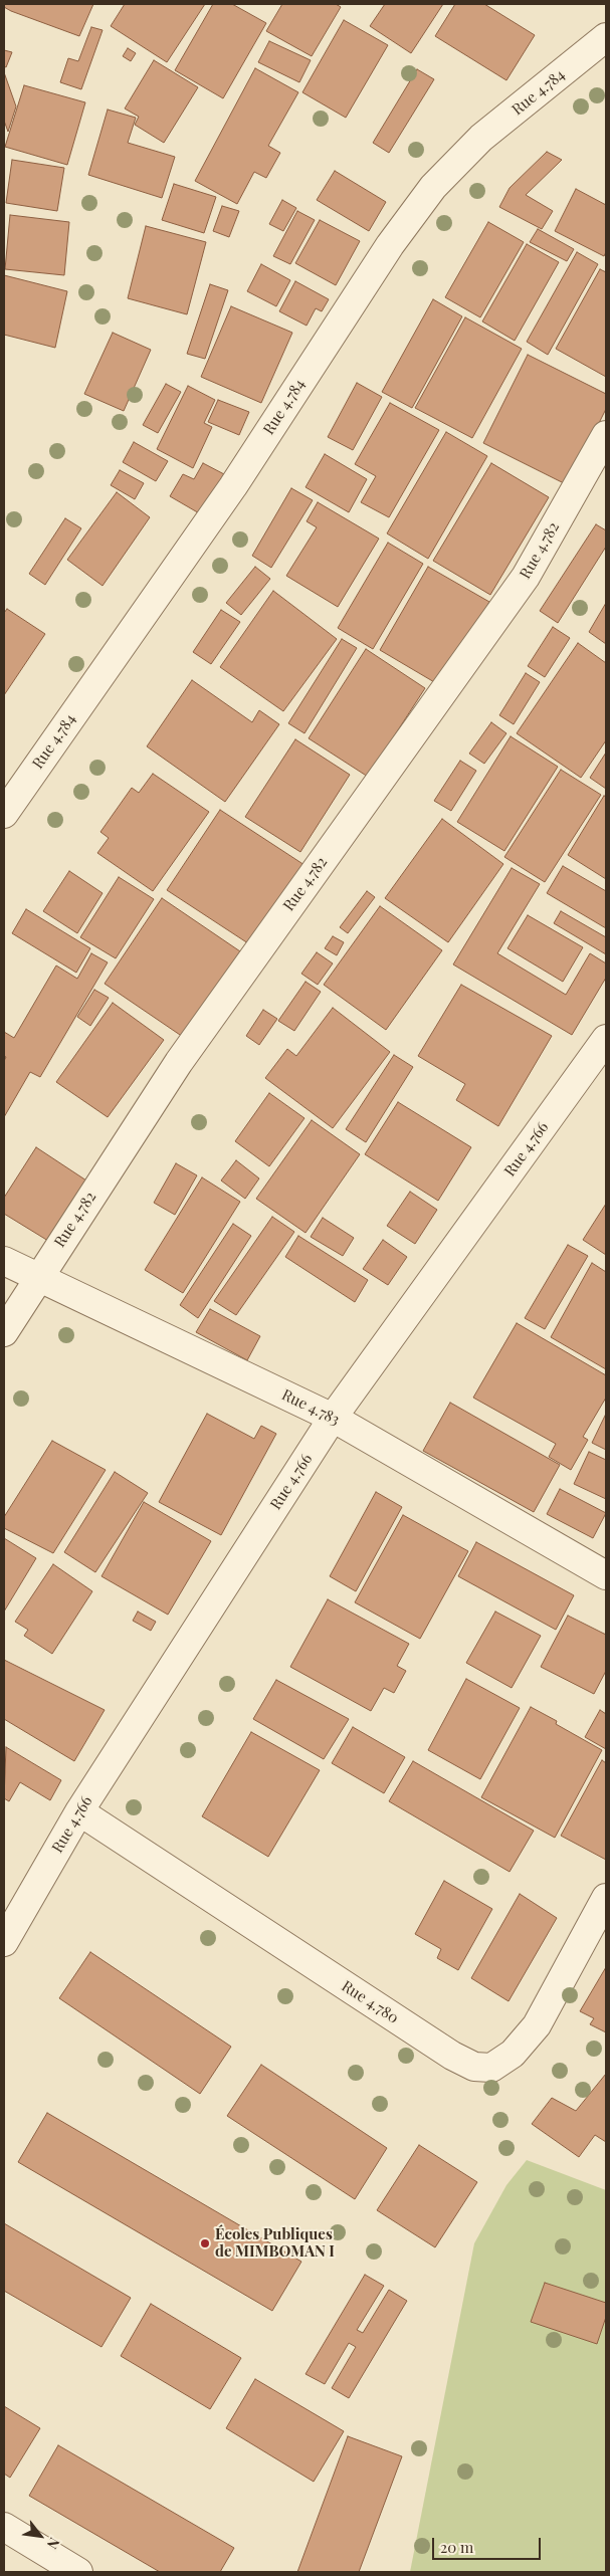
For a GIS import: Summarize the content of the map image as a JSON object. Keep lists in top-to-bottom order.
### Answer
{
  "streets": {
    "street": [
      "Rue 4.784",
      "Rue 4.782",
      "Rue 4.766",
      "Rue 4.783",
      "Rue 4.780"
    ]
  },
  "crossings": [
    ["Rue 4.782", "Rue 4.783"],
    ["Rue 4.766", "Rue 4.783"],
    ["Rue 4.766", "Rue 4.780"]
  ],
  "places": ["Écoles Publiques de MIMBOMAN I"],
  "scale_bar": "20 m",
  "north": "bottom right"
}
